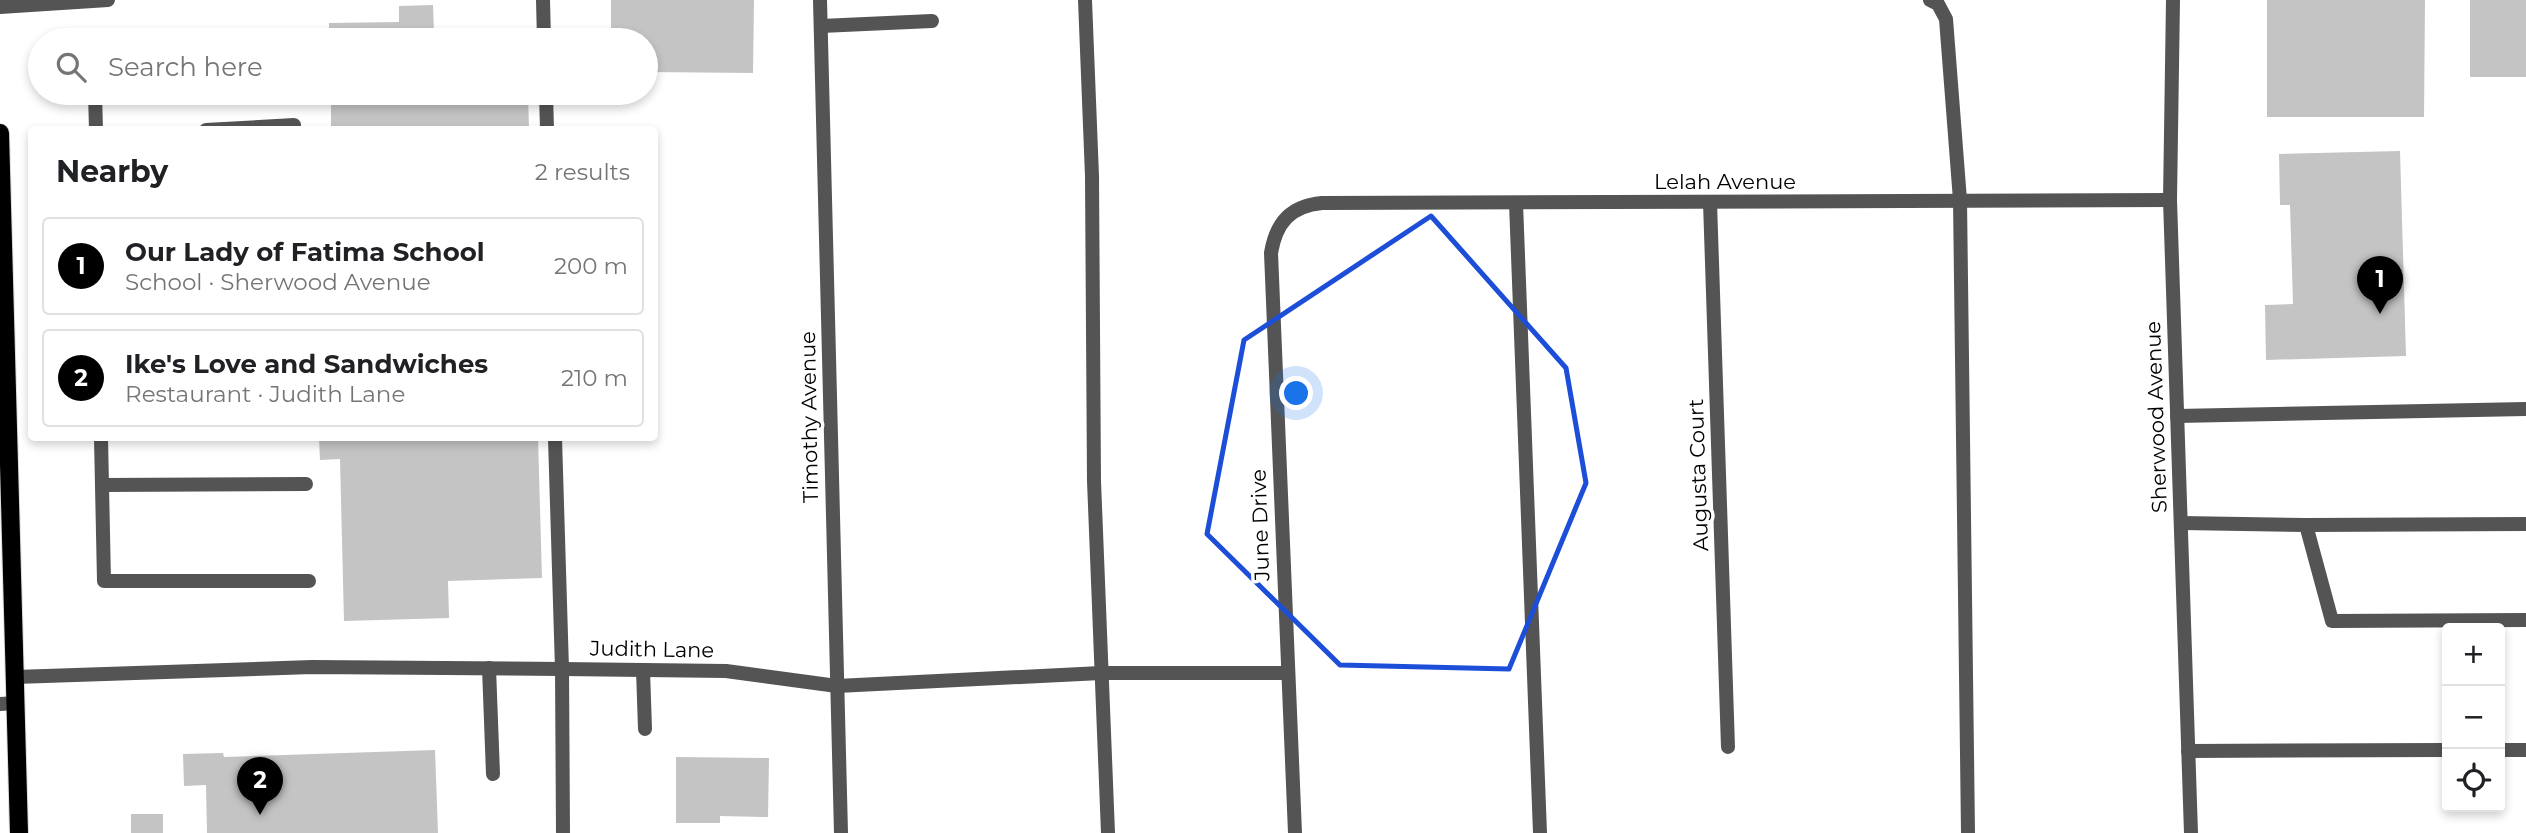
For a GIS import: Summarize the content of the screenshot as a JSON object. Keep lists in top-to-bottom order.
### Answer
{
  "streets": {
    "street": [
      "Lelah Avenue",
      "Timothy Avenue",
      "Sherwood Avenue",
      "Augusta Court",
      "June Drive",
      "Judith Lane"
    ]
  },
  "crossings": [
    ["Lelah Avenue", "Sherwood Avenue"],
    ["Lelah Avenue", "Augusta Court"],
    ["Lelah Avenue", "June Drive"],
    ["Timothy Avenue", "Judith Lane"],
    ["June Drive", "Judith Lane"]
  ],
  "page": {
    "search": "Search here",
    "heading": ["Nearby", "2 results"],
    "list": [
      {
        "mark": "1",
        "name": "Our Lady of Fatima School",
        "note": "School · Sherwood Avenue",
        "value": "200 m"
      },
      {
        "mark": "2",
        "name": "Ike's Love and Sandwiches",
        "note": "Restaurant · Judith Lane",
        "value": "210 m"
      }
    ],
    "pins": ["1", "2"],
    "map_buttons": ["+", "−"]
  }
}
